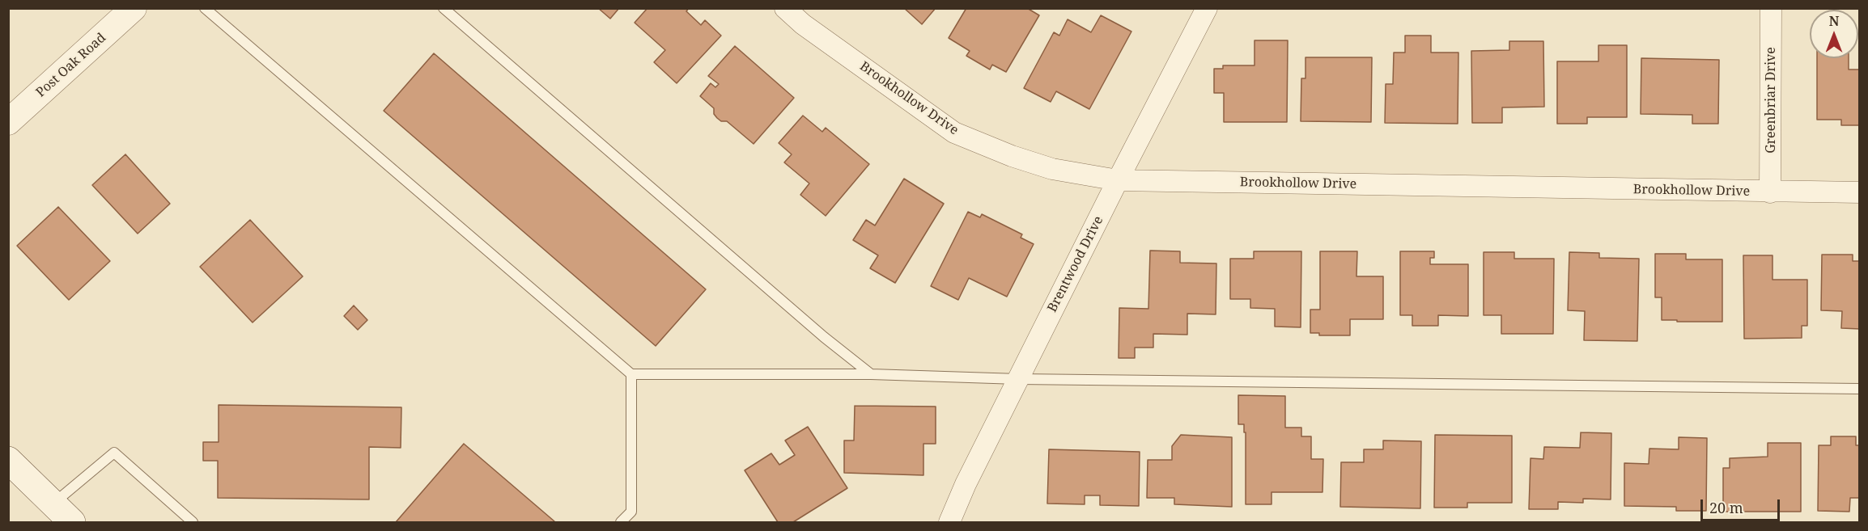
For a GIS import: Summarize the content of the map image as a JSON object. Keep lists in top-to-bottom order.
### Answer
{
  "streets": {
    "street": [
      "Post Oak Road",
      "Brookhollow Drive",
      "Greenbriar Drive",
      "Brentwood Drive"
    ]
  },
  "crossings": [
    ["Brookhollow Drive", "Greenbriar Drive"],
    ["Brookhollow Drive", "Brentwood Drive"]
  ],
  "scale_bar": "20 m",
  "north": "top"
}
